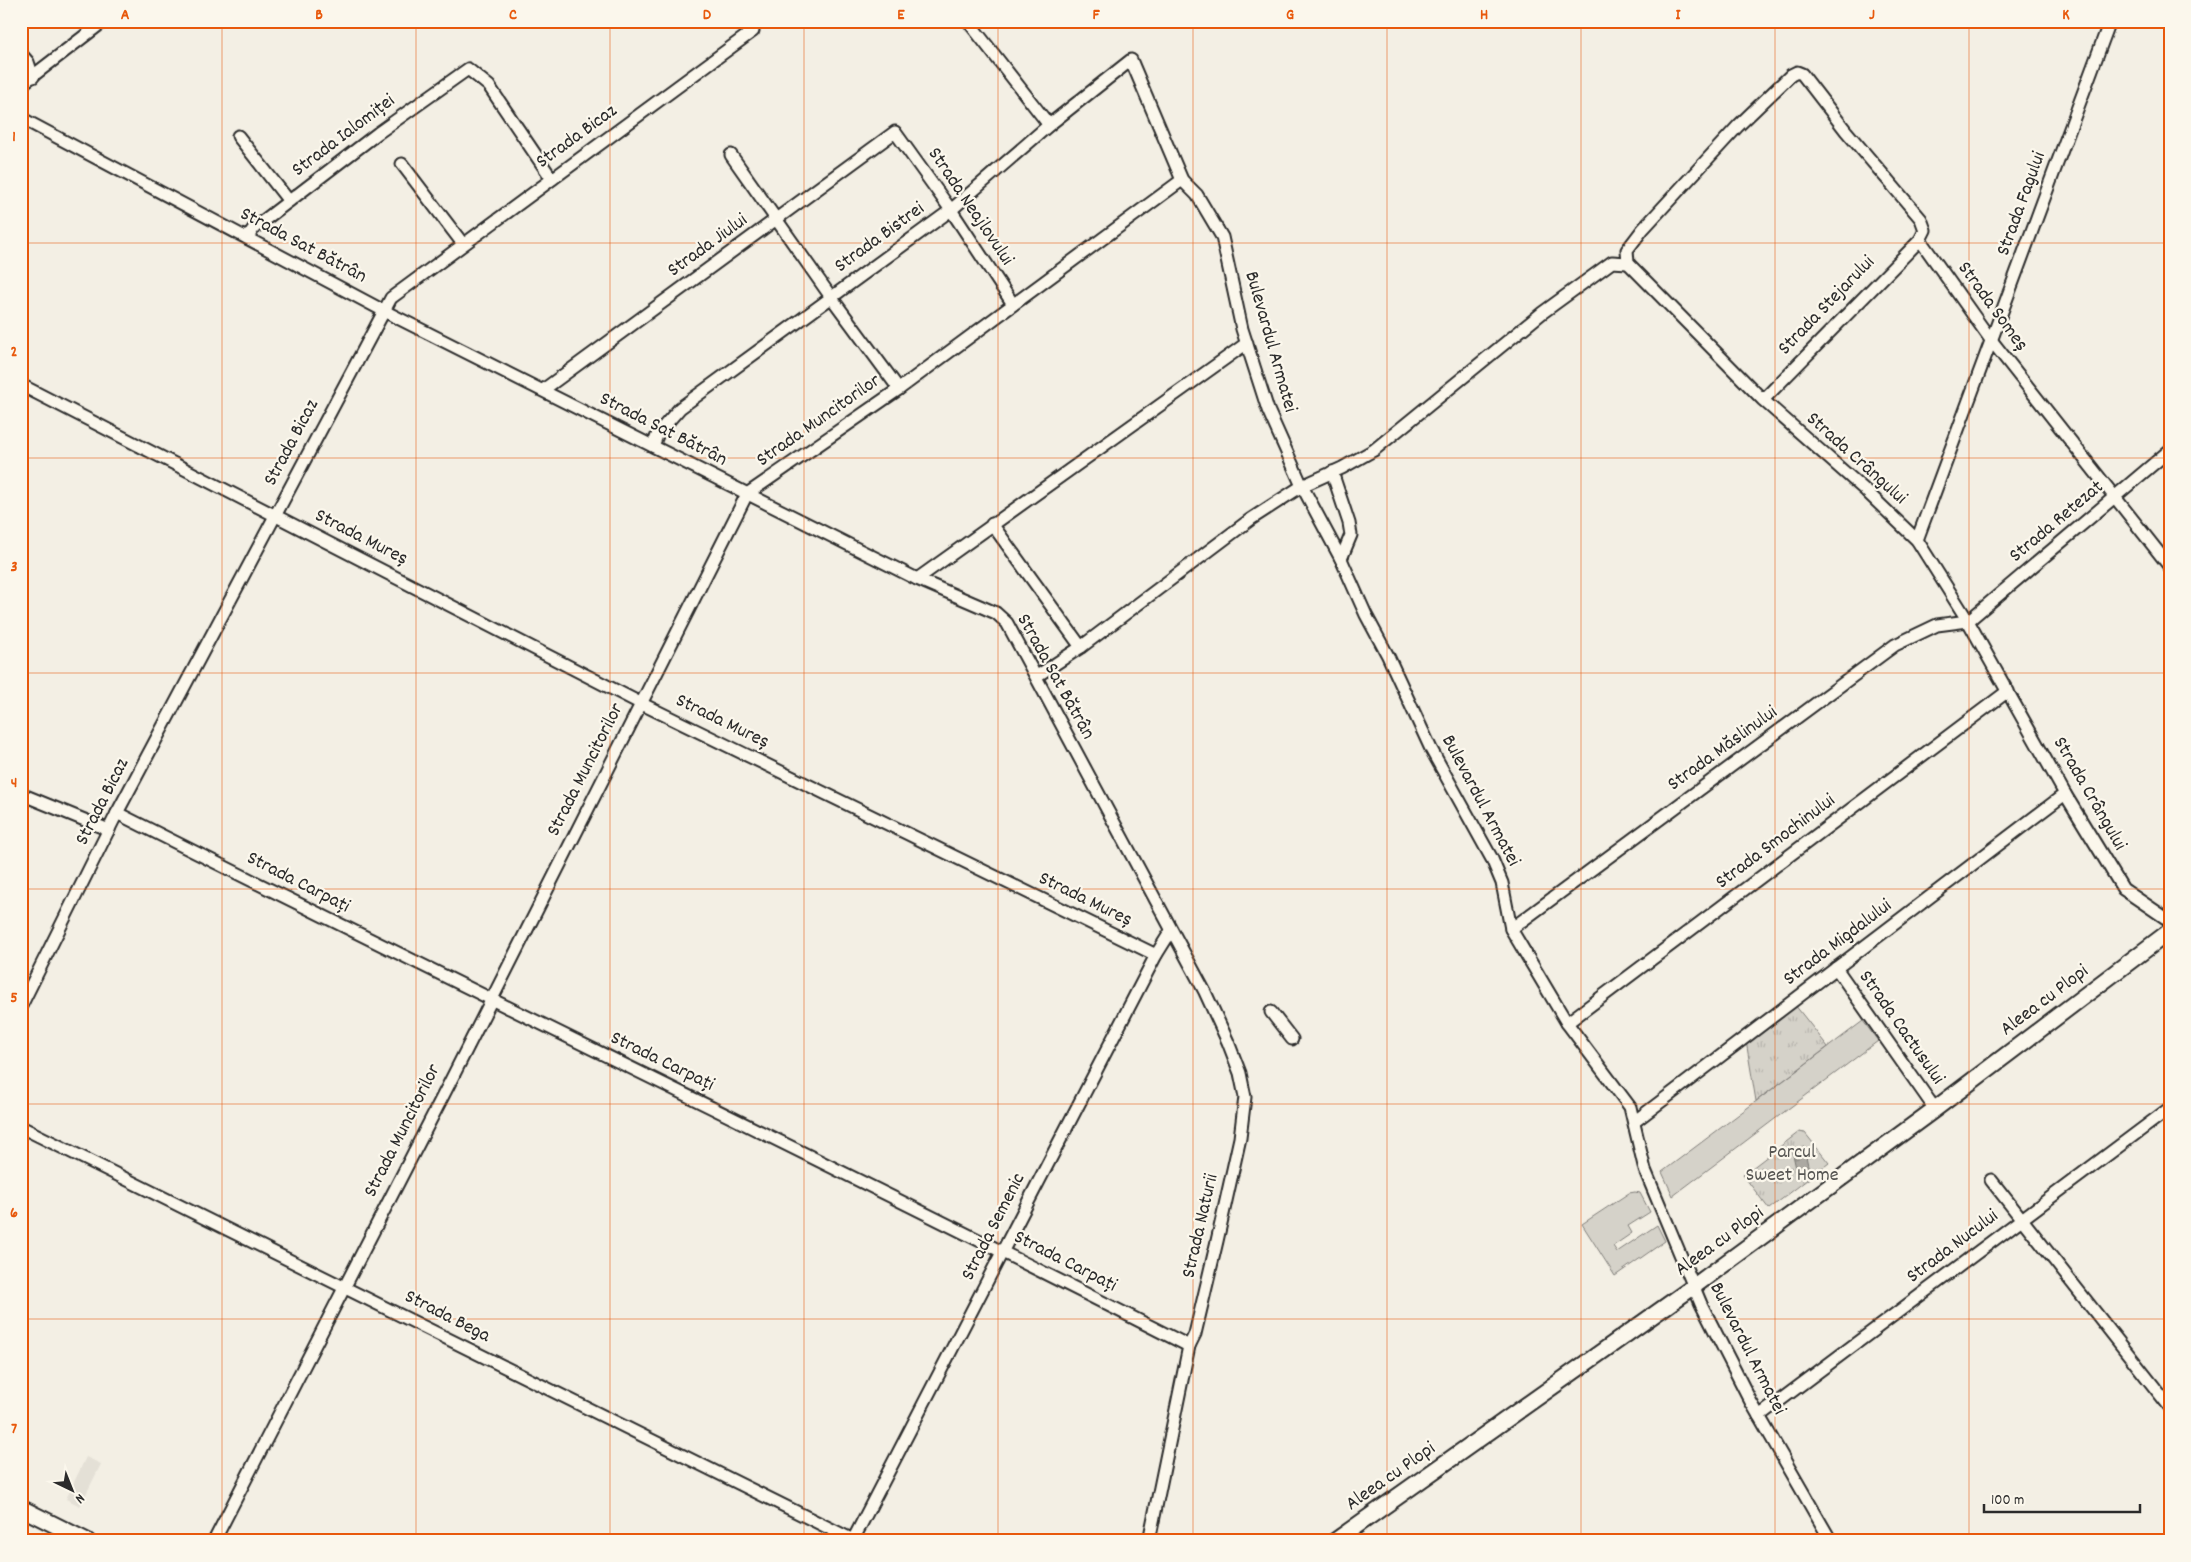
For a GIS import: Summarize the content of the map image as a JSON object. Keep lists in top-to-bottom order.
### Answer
{
  "streets": {
    "street": [
      "Strada Ialomiței",
      "Strada Bicaz",
      "Strada Fagului",
      "Strada Neajlovului",
      "Strada Bistrei",
      "Strada Sat Bătrân",
      "Strada Jiului",
      "Strada Stejarului",
      "Strada Someș",
      "Bulevardul Armatei",
      "Strada Muncitorilor",
      "Strada Crângului",
      "Strada Retezat",
      "Strada Mureș",
      "Strada Măslinului",
      "Strada Smochinului",
      "Strada Carpați",
      "Strada Migdalului",
      "Aleea cu Plopi",
      "Strada Cactusului",
      "Strada Naturii",
      "Strada Semenic",
      "Strada Nucului",
      "Strada Bega"
    ]
  },
  "crossings": [
    ["Strada Ialomiței", "Strada Bicaz"],
    ["Strada Ialomiței", "Strada Sat Bătrân"],
    ["Strada Bicaz", "Strada Sat Bătrân"],
    ["Strada Bicaz", "Strada Mureș"],
    ["Strada Bicaz", "Strada Carpați"],
    ["Strada Fagului", "Strada Someș"],
    ["Strada Fagului", "Strada Crângului"],
    ["Strada Neajlovului", "Strada Bistrei"],
    ["Strada Neajlovului", "Strada Jiului"],
    ["Strada Neajlovului", "Strada Muncitorilor"],
    ["Strada Bistrei", "Strada Sat Bătrân"],
    ["Strada Bistrei", "Bulevardul Armatei"],
    ["Strada Sat Bătrân", "Strada Jiului"],
    ["Strada Sat Bătrân", "Strada Muncitorilor"],
    ["Strada Sat Bătrân", "Strada Naturii"],
    ["Strada Sat Bătrân", "Strada Semenic"],
    ["Strada Stejarului", "Strada Someș"],
    ["Strada Stejarului", "Strada Crângului"],
    ["Strada Someș", "Strada Retezat"],
    ["Bulevardul Armatei", "Strada Muncitorilor"],
    ["Bulevardul Armatei", "Strada Măslinului"],
    ["Bulevardul Armatei", "Strada Smochinului"],
    ["Bulevardul Armatei", "Strada Migdalului"],
    ["Bulevardul Armatei", "Aleea cu Plopi"],
    ["Bulevardul Armatei", "Strada Nucului"],
    ["Strada Muncitorilor", "Strada Mureș"],
    ["Strada Muncitorilor", "Strada Carpați"],
    ["Strada Muncitorilor", "Strada Bega"],
    ["Strada Crângului", "Strada Retezat"],
    ["Strada Crângului", "Strada Măslinului"],
    ["Strada Crângului", "Strada Smochinului"],
    ["Strada Crângului", "Strada Migdalului"],
    ["Strada Retezat", "Strada Măslinului"],
    ["Strada Mureș", "Strada Semenic"],
    ["Strada Carpați", "Strada Naturii"],
    ["Strada Carpați", "Strada Semenic"],
    ["Strada Migdalului", "Strada Cactusului"],
    ["Aleea cu Plopi", "Strada Cactusului"],
    ["Strada Naturii", "Strada Semenic"],
    ["Strada Semenic", "Strada Bega"]
  ],
  "parks": ["Parcul Sweet Home"],
  "scale_bar": "100 m",
  "north": "bottom right",
  "grid": {
    "columns": [
      "A",
      "B",
      "C",
      "D",
      "E",
      "F",
      "G",
      "H",
      "I",
      "J",
      "K"
    ],
    "rows": [
      "1",
      "2",
      "3",
      "4",
      "5",
      "6",
      "7"
    ]
  }
}
